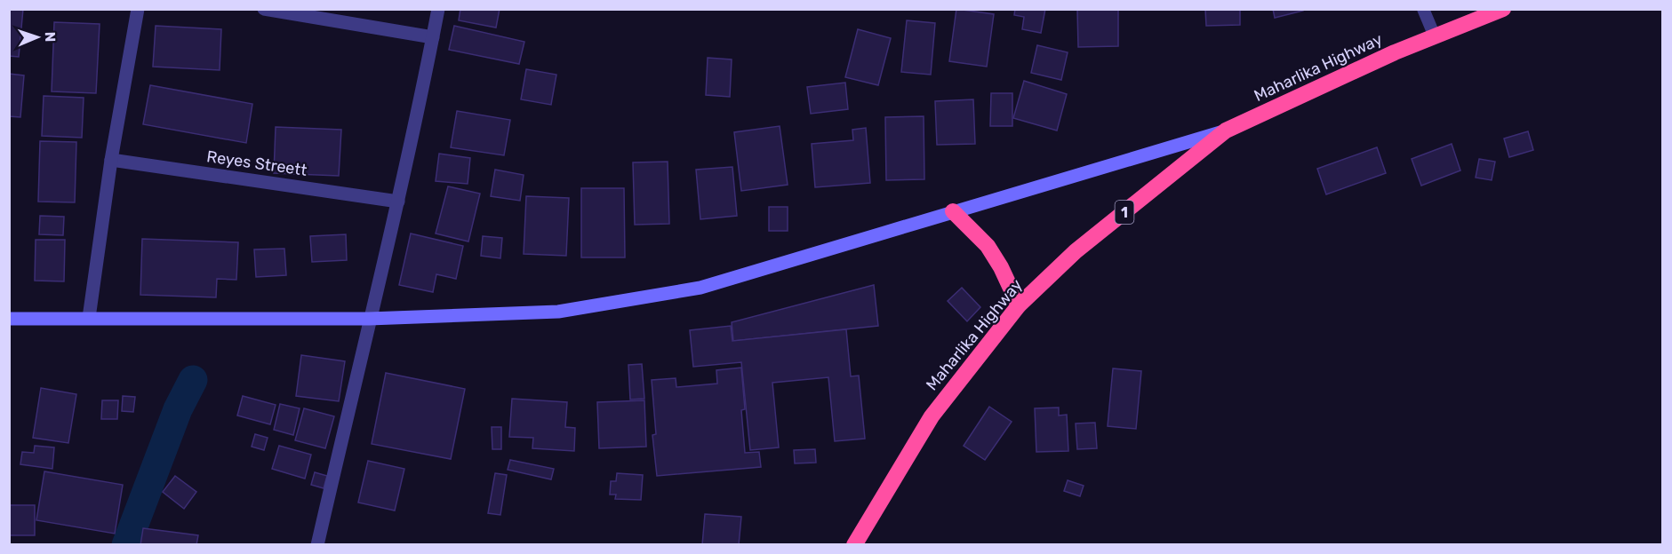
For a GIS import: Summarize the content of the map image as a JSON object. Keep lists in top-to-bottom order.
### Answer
{
  "streets": {
    "highway": ["Maharlika Highway", "1"],
    "street": ["Reyes Streett"]
  },
  "north": "right"
}
